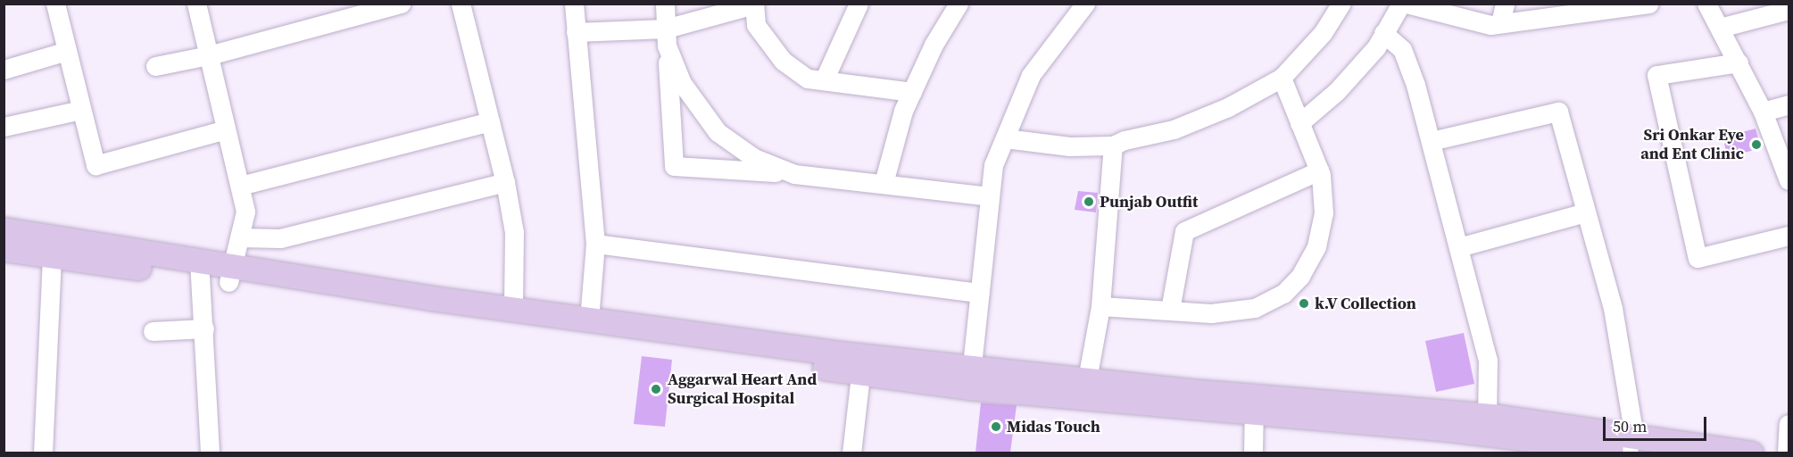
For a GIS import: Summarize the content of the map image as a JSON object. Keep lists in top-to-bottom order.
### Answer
{
  "places": [
    "Sri Onkar Eye and Ent Clinic",
    "Punjab Outfit",
    "k.V Collection",
    "Aggarwal Heart And Surgical Hospital",
    "Midas Touch"
  ],
  "scale_bar": "50 m"
}
